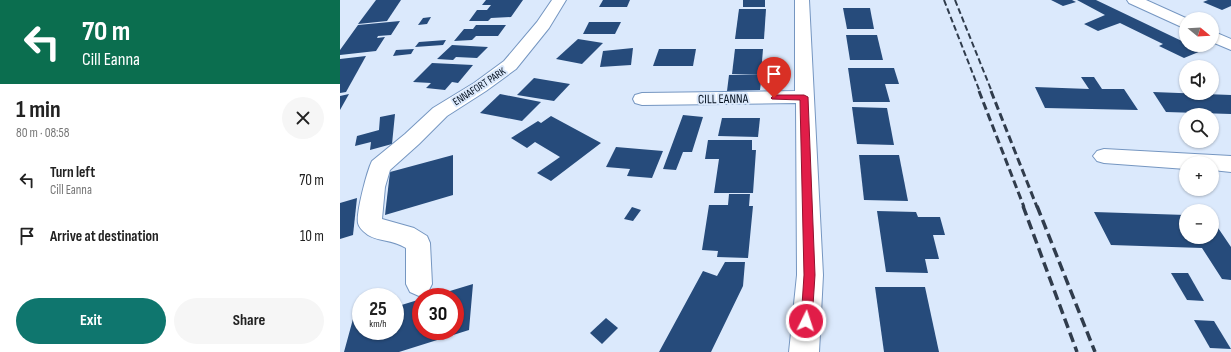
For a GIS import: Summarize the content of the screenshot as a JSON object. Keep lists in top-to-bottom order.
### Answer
{
  "streets": {
    "street": ["ENNAFORT PARK", "CILL EANNA"]
  },
  "north": "right",
  "page": {
    "turn": ["70 m", "Cill Eanna"],
    "map_buttons": ["+", "−"],
    "heading": ["1 min", "80 m · 08:58"],
    "list": [
      {
        "name": "Turn left",
        "note": "Cill Eanna",
        "value": "70 m"
      },
      {
        "name": "Arrive at destination",
        "value": "10 m"
      }
    ],
    "speed": "25 km/h",
    "limit": "30",
    "buttons": ["Exit", "Share"]
  }
}
